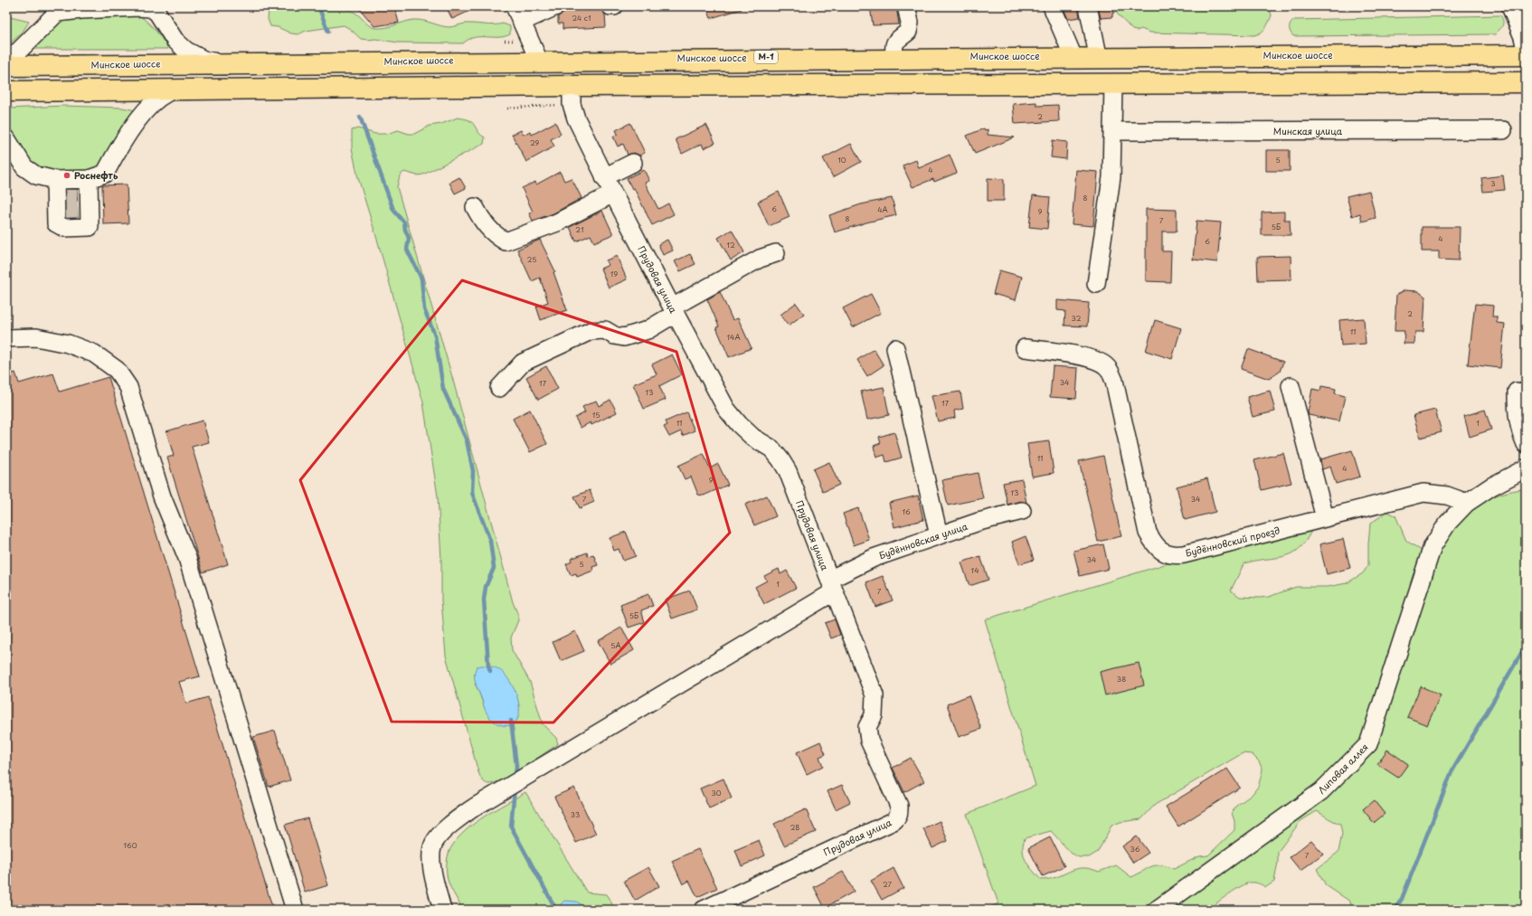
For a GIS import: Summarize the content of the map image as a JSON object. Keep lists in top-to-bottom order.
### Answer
{
  "streets": {
    "highway": ["Минское шоссе", "М-1"],
    "street": [
      "Минская улица",
      "Прудовая улица",
      "Будённовская улица",
      "Будённовский проезд",
      "Липовая аллея"
    ]
  },
  "crossings": [
    ["Прудовая улица", "Будённовская улица"],
    ["Будённовский проезд", "Липовая аллея"]
  ],
  "places": ["Роснефть"],
  "house_numbers": [
    "24 с1",
    "2",
    "29",
    "10",
    "5",
    "4",
    "3",
    "8",
    "6",
    "4А",
    "9",
    "8",
    "7",
    "5Б",
    "21",
    "4",
    "6",
    "12",
    "25",
    "19",
    "2",
    "32",
    "11",
    "14А",
    "34",
    "17",
    "13",
    "17",
    "15",
    "11",
    "1",
    "11",
    "4",
    "9",
    "13",
    "7",
    "34",
    "16",
    "34",
    "5",
    "14",
    "1",
    "7",
    "5Б",
    "5А",
    "38",
    "30",
    "33",
    "28",
    "160",
    "36",
    "7",
    "27"
  ]
}
